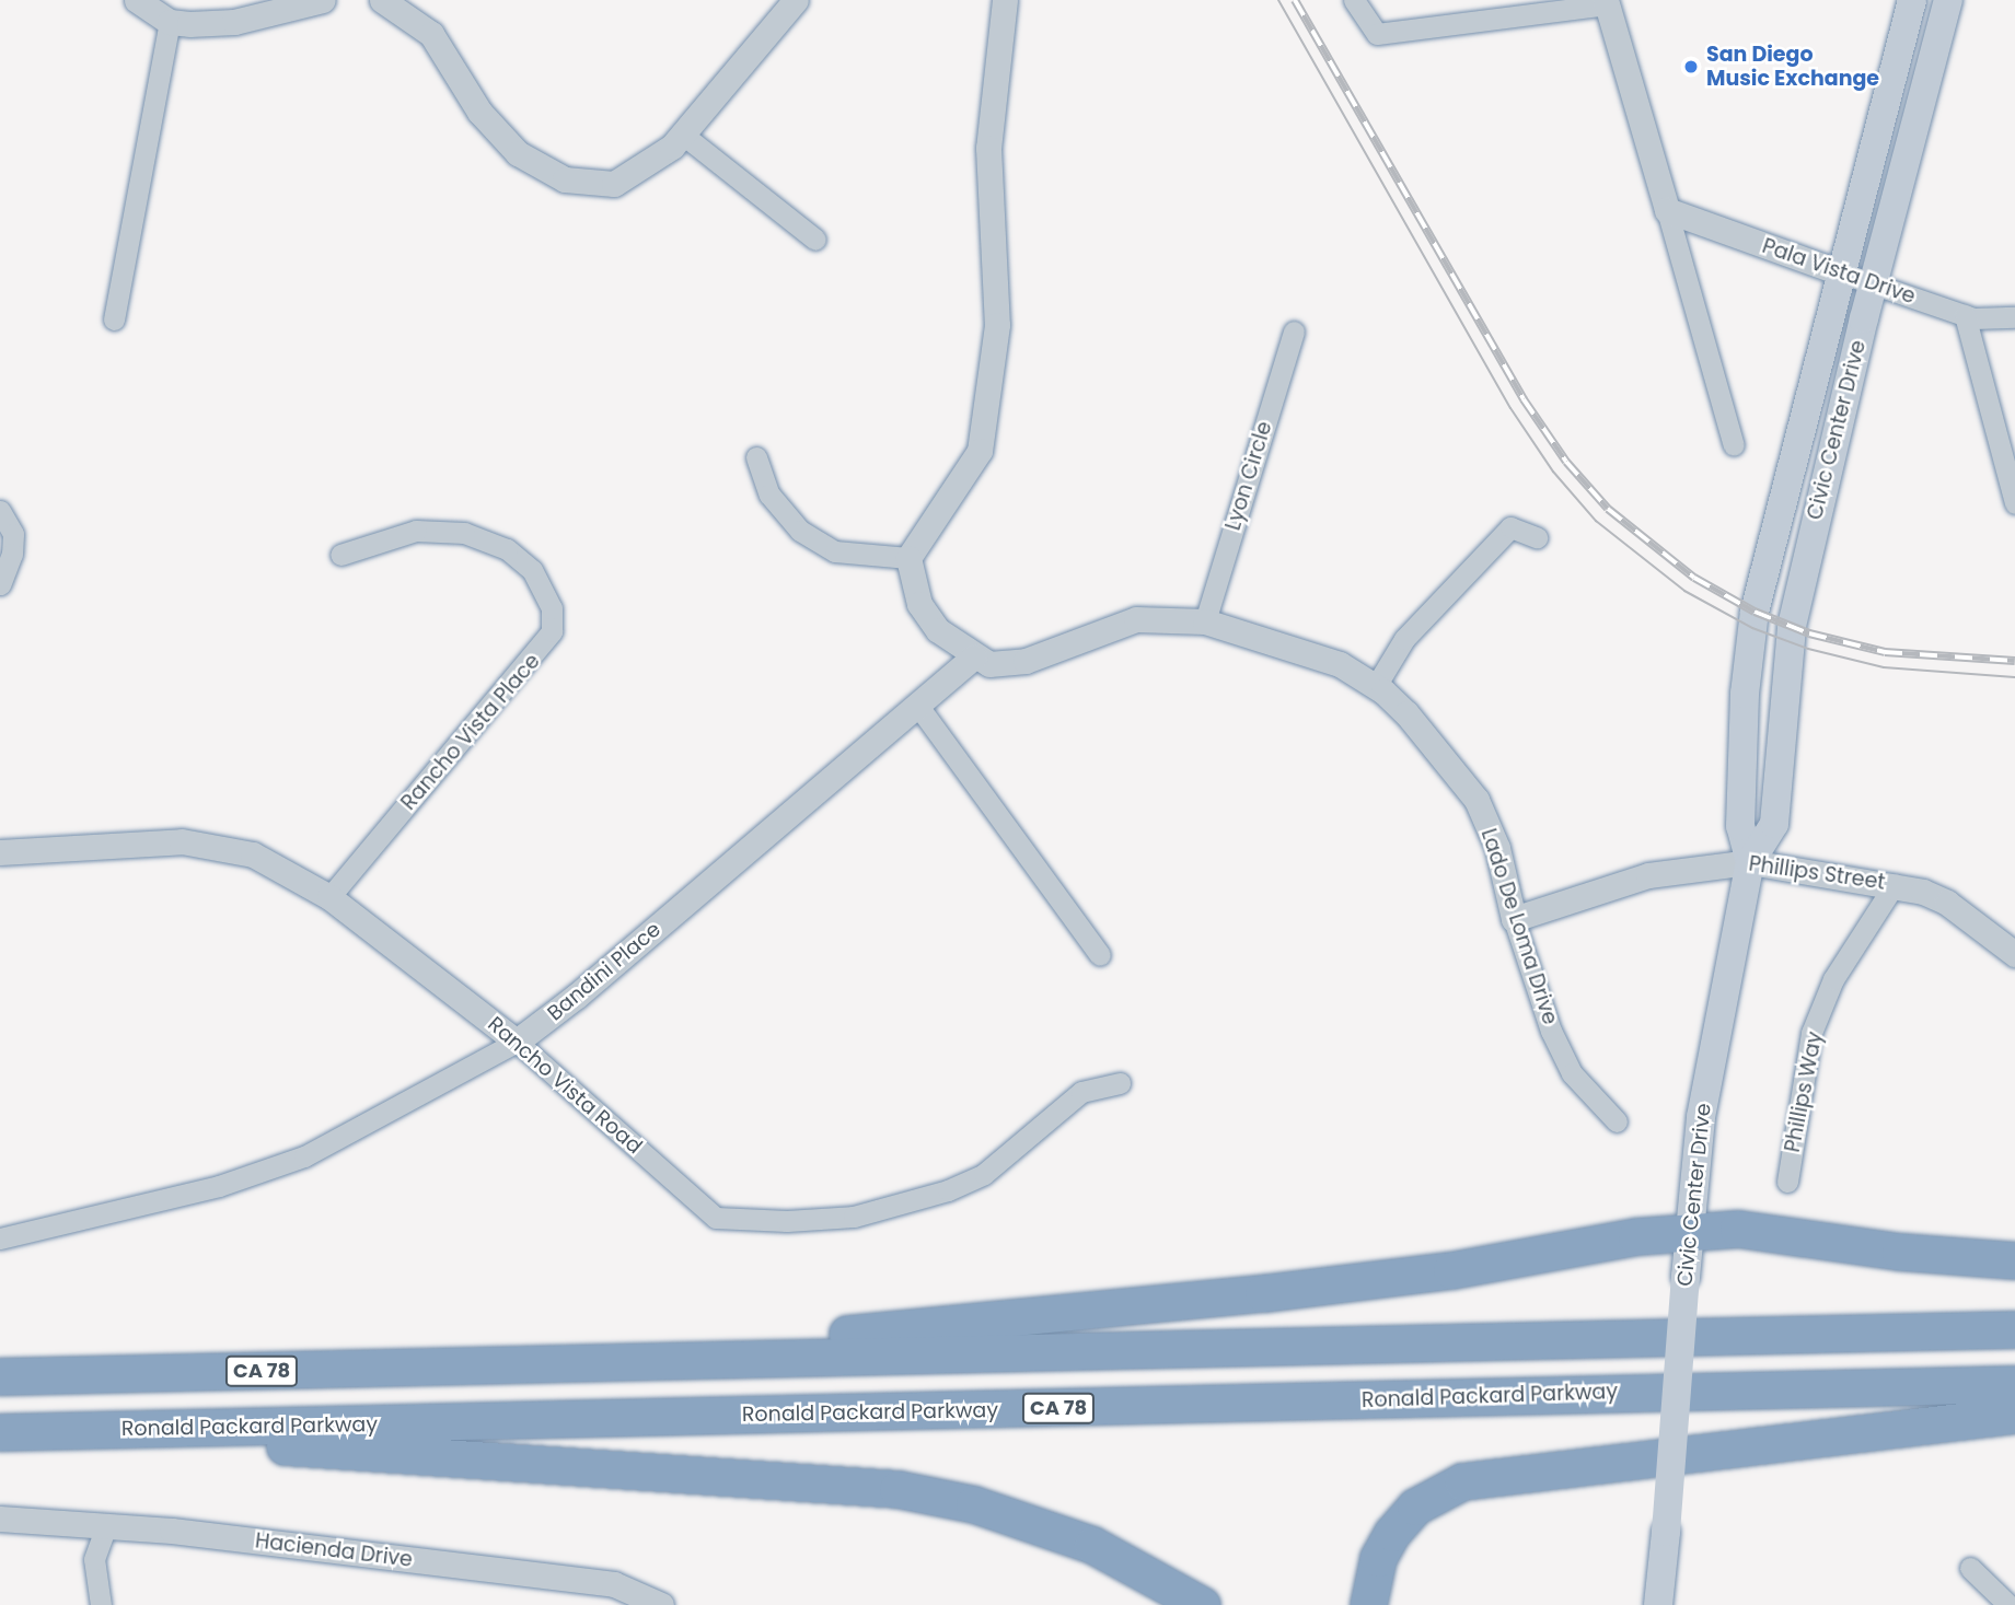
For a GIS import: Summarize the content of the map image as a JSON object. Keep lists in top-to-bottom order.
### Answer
{
  "streets": {
    "highway": ["CA 78", "Ronald Packard Parkway"],
    "main road": ["Civic Center Drive"],
    "street": [
      "Pala Vista Drive",
      "Lyon Circle",
      "Rancho Vista Place",
      "Phillips Street",
      "Lado De Loma Drive",
      "Bandini Place",
      "Rancho Vista Road",
      "Phillips Way",
      "Hacienda Drive"
    ]
  },
  "crossings": [
    ["Pala Vista Drive", "Civic Center Drive"],
    ["Civic Center Drive", "Phillips Street"],
    ["Lyon Circle", "Lado De Loma Drive"],
    ["Rancho Vista Place", "Rancho Vista Road"],
    ["Phillips Street", "Lado De Loma Drive"],
    ["Phillips Street", "Phillips Way"],
    ["Lado De Loma Drive", "Bandini Place"],
    ["Bandini Place", "Rancho Vista Road"]
  ],
  "places": ["San Diego Music Exchange"]
}
